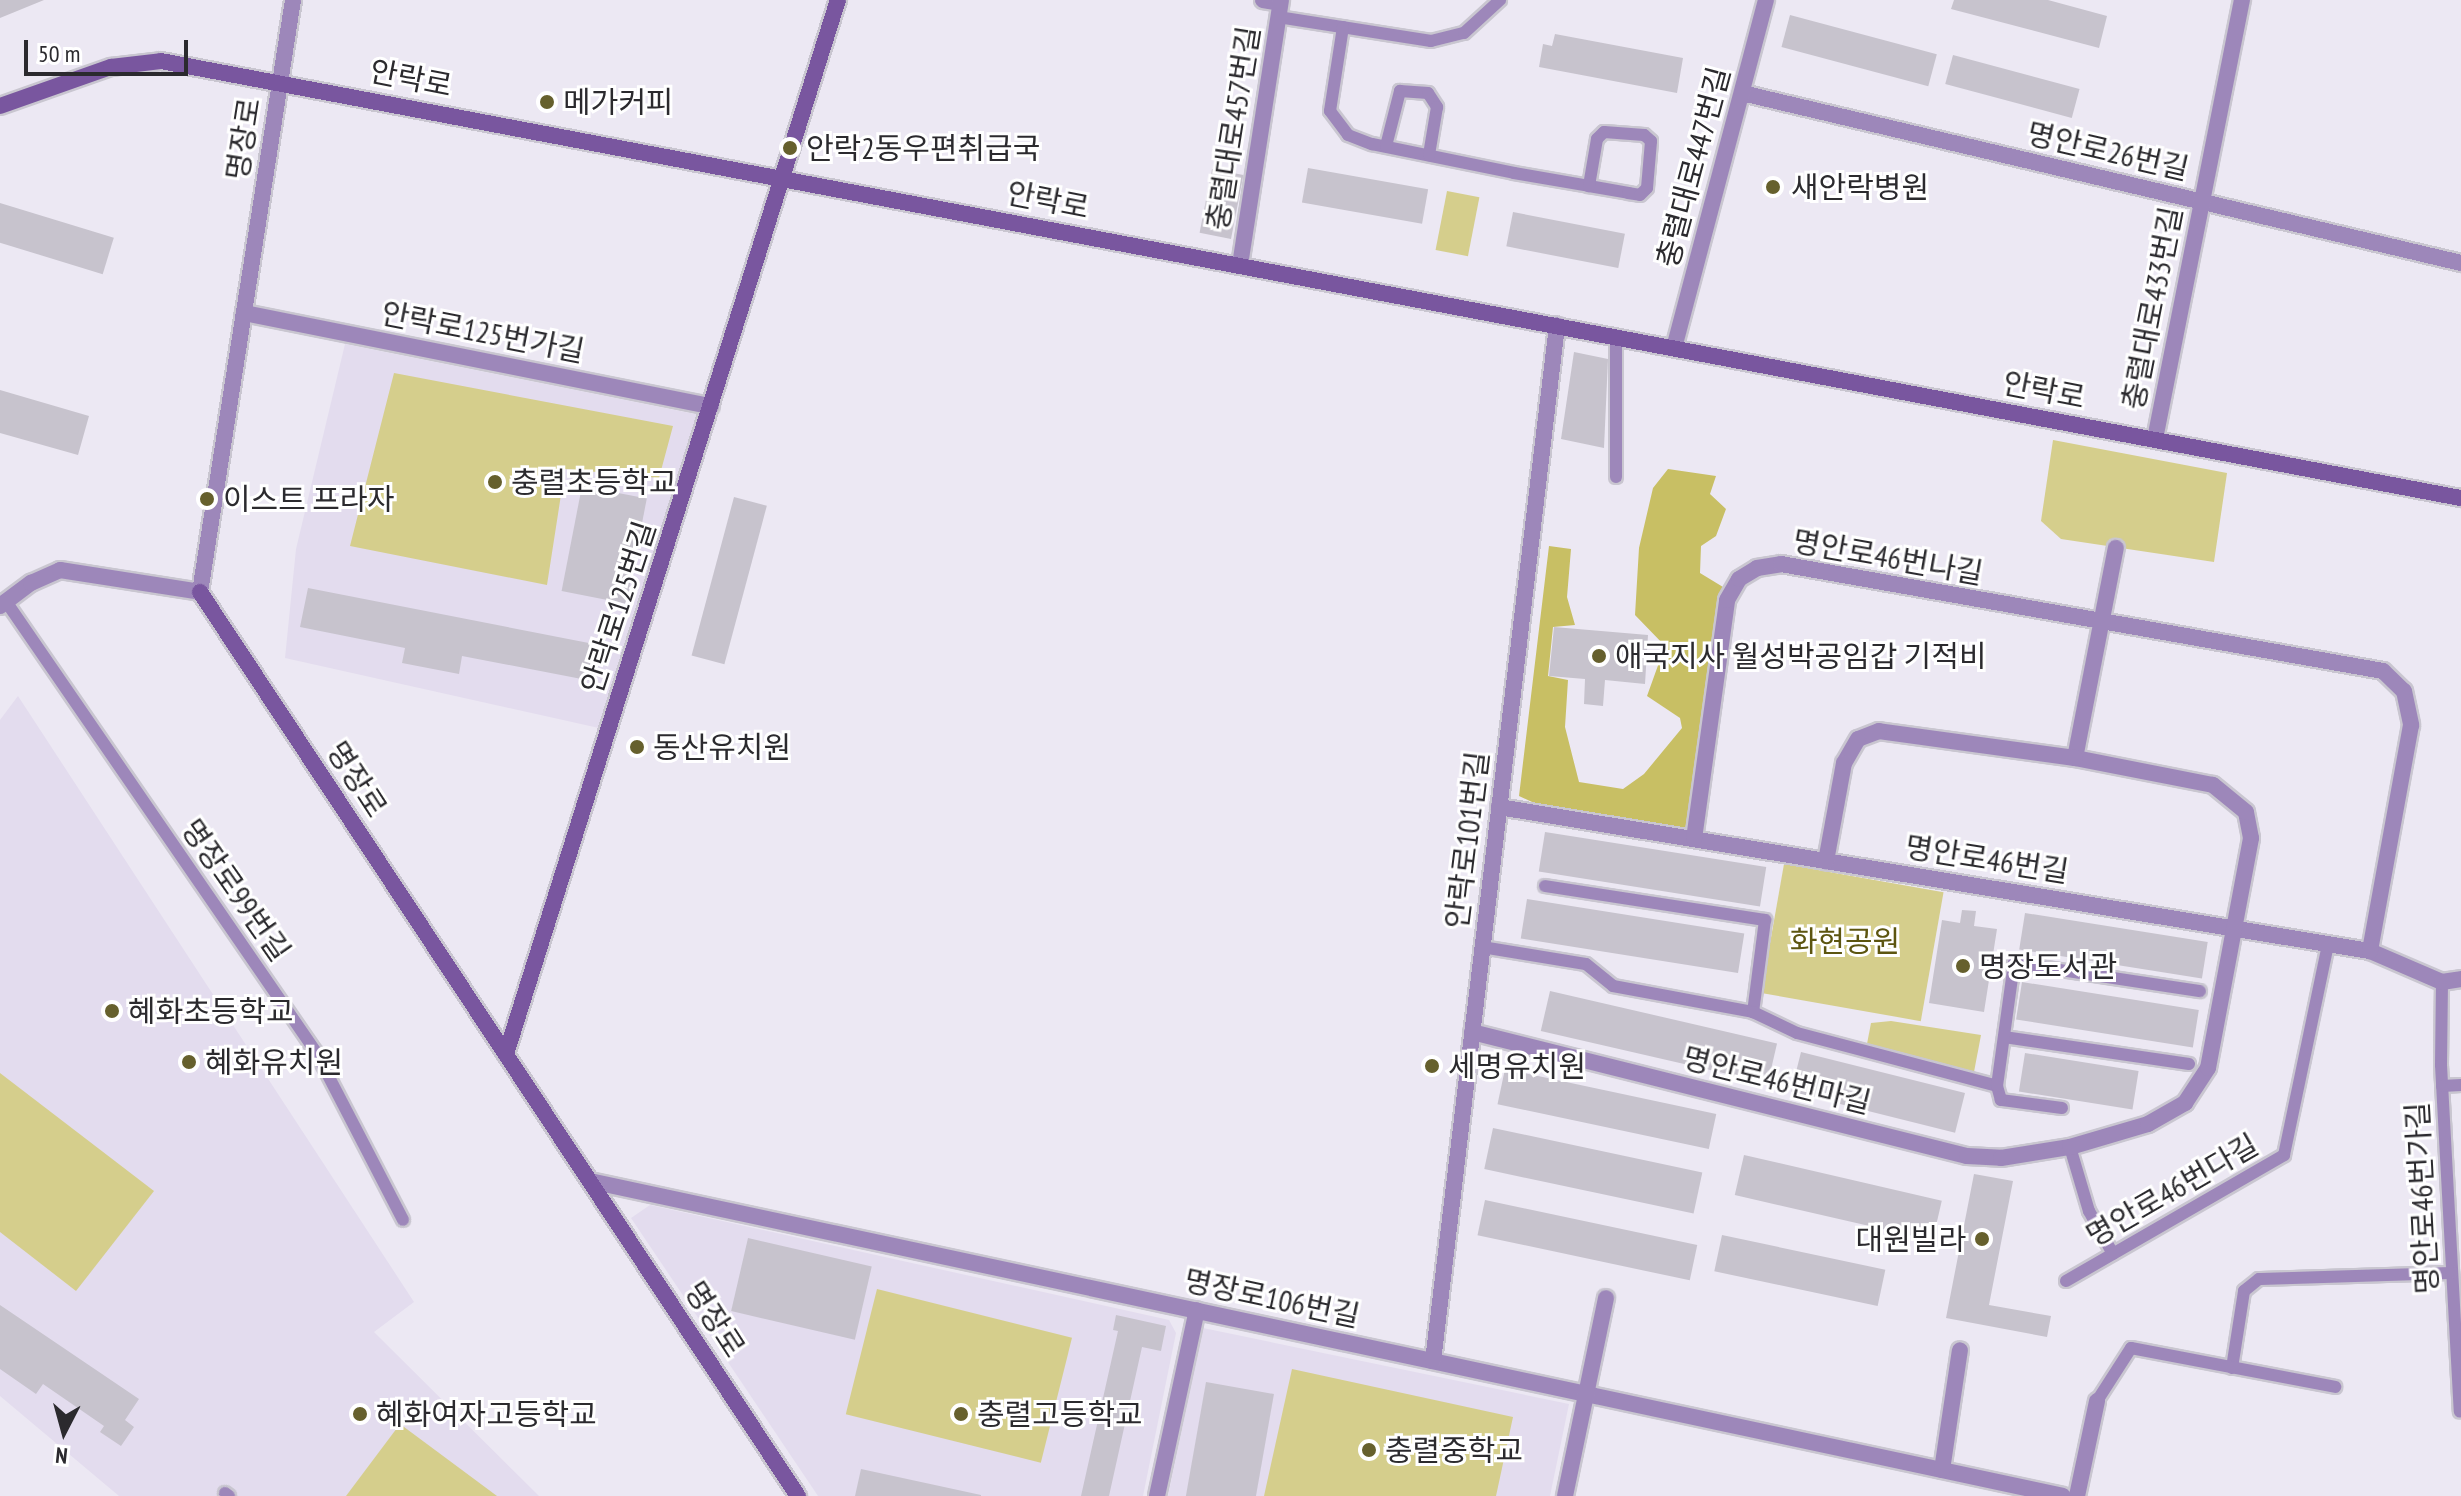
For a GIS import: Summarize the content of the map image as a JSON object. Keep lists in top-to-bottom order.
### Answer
{
  "streets": {
    "main road": ["안락로", "명장로", "안락로125번길"],
    "street": [
      "충렬대로457번길",
      "명안로26번길",
      "충렬대로447번길",
      "충렬대로433번길",
      "안락로125번가길",
      "명안로46번나길",
      "안락로101번길",
      "명안로46번길",
      "명안로46번마길",
      "명장로106번길"
    ],
    "lane": ["명장로99번길", "명안로46번다길", "명안로46번가길"]
  },
  "crossings": [
    ["안락로", "충렬대로457번길"],
    ["안락로", "명장로"],
    ["안락로", "충렬대로447번길"],
    ["안락로", "충렬대로433번길"],
    ["안락로", "안락로125번길"],
    ["안락로", "안락로101번길"],
    ["명장로", "안락로125번가길"],
    ["명장로", "안락로125번길"],
    ["명장로", "명장로106번길"],
    ["명안로26번길", "충렬대로447번길"],
    ["명안로26번길", "충렬대로433번길"],
    ["안락로125번가길", "안락로125번길"],
    ["명안로46번나길", "명안로46번길"],
    ["안락로101번길", "명안로46번길"],
    ["안락로101번길", "명안로46번마길"],
    ["안락로101번길", "명장로106번길"],
    ["명안로46번길", "명안로46번마길"],
    ["명안로46번길", "명안로46번다길"],
    ["명안로46번길", "명안로46번가길"]
  ],
  "parks": ["화현공원"],
  "places": [
    "메가커피",
    "안락2동우편취급국",
    "새안락병원",
    "충렬초등학교",
    "이스트 프라자",
    "애국지사 월성박공임갑 기적비",
    "동산유치원",
    "명장도서관",
    "혜화초등학교",
    "혜화유치원",
    "세명유치원",
    "대원빌라",
    "혜화여자고등학교",
    "충렬고등학교",
    "충렬중학교"
  ],
  "scale_bar": "50 m",
  "north": "bottom"
}
